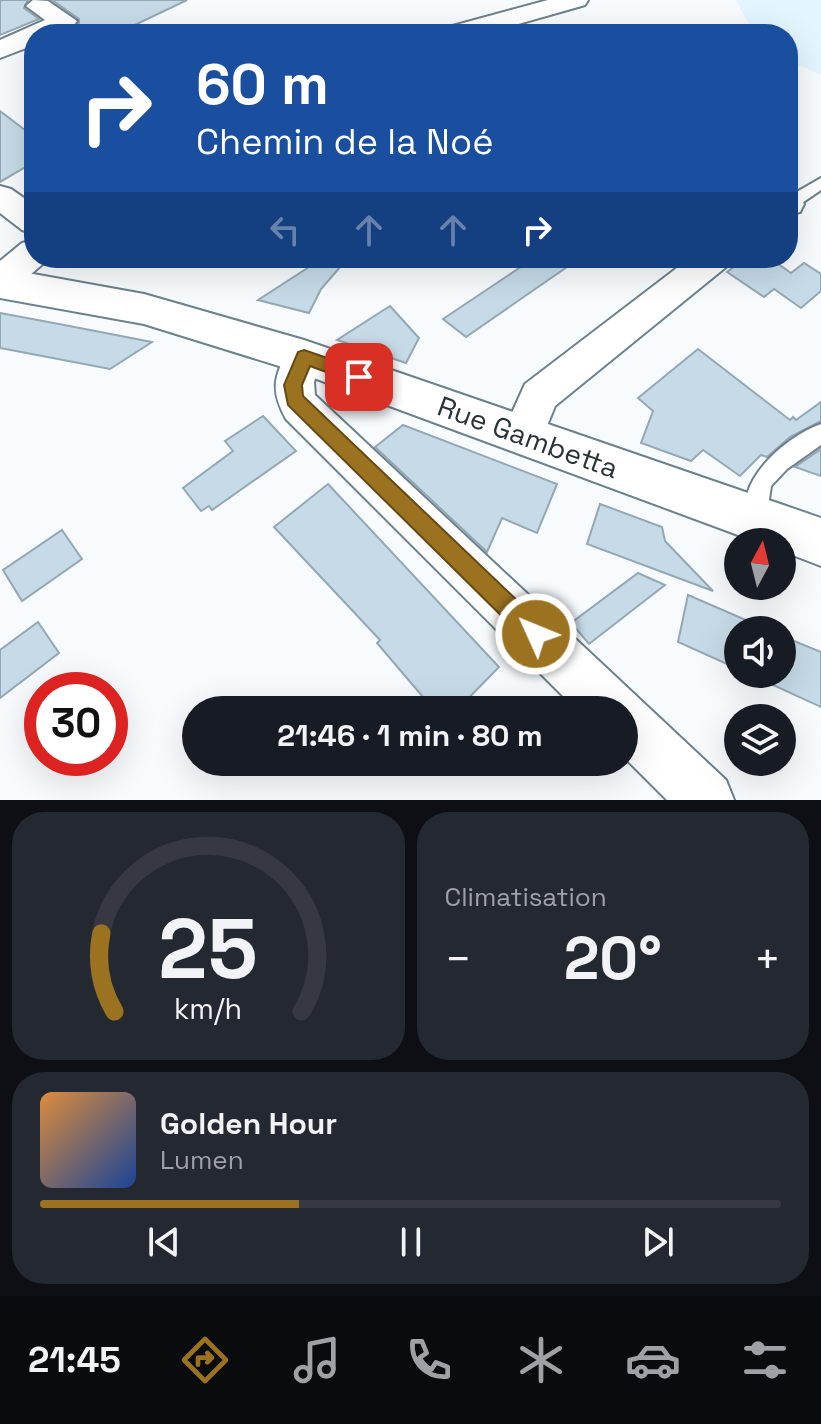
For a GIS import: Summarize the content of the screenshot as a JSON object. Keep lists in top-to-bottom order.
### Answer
{
  "streets": {
    "main road": ["Rue Gambetta"]
  },
  "north": "top",
  "page": {
    "turn": ["60 m", "Chemin de la Noé"],
    "limit": "30",
    "trip": "21:46 · 1 min · 80 m",
    "tile": "Climatisation",
    "heat": ["−", "20°", "+"],
    "song": ["Golden Hour", "Lumen"],
    "tabs": "21:45",
    "gauge": ["25", "km/h"]
  }
}
